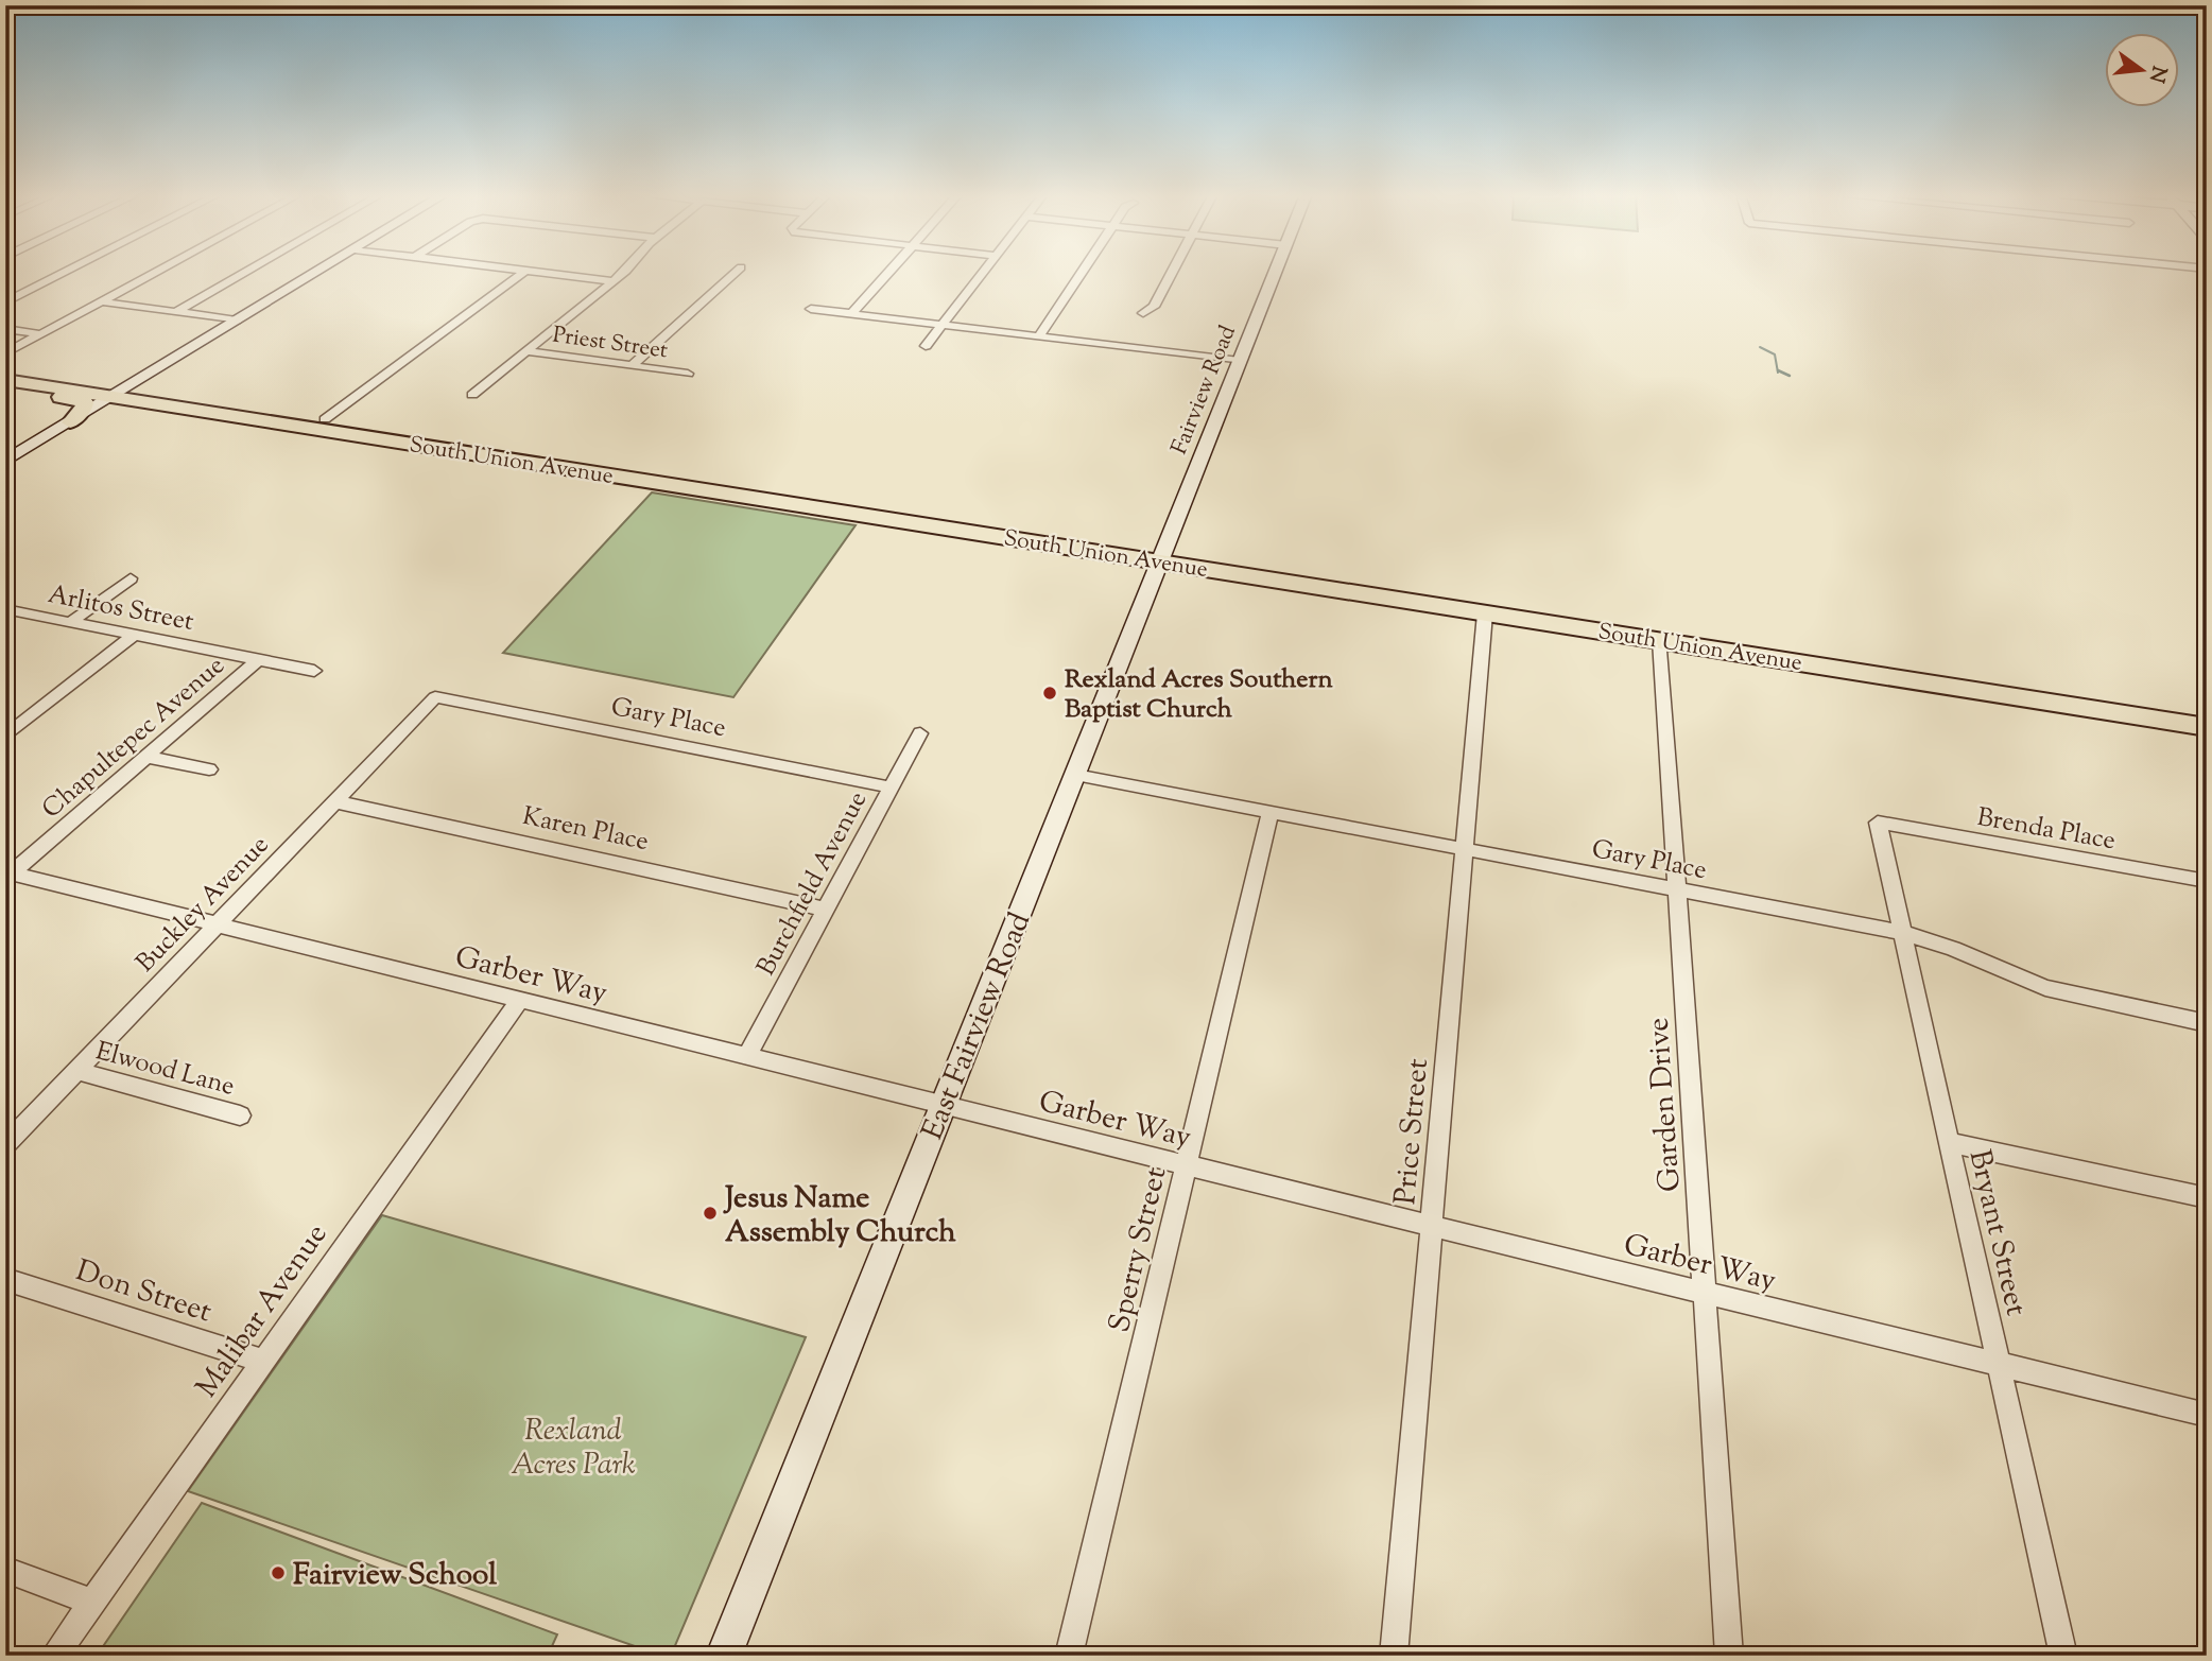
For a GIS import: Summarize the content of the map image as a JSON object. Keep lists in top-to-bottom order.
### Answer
{
  "streets": {
    "main road": ["South Union Avenue"],
    "street": [
      "Priest Street",
      "Fairview Road",
      "Arlitos Street",
      "Gary Place",
      "Chapultepec Avenue",
      "Karen Place",
      "Brenda Place",
      "Burchfield Avenue",
      "Buckley Avenue",
      "Garber Way",
      "East Fairview Road",
      "Elwood Lane",
      "Garden Drive",
      "Price Street",
      "Bryant Street",
      "Sperry Street",
      "Don Street",
      "Malibar Avenue"
    ]
  },
  "crossings": [
    ["Fairview Road", "South Union Avenue"],
    ["Fairview Road", "East Fairview Road"],
    ["South Union Avenue", "East Fairview Road"],
    ["South Union Avenue", "Garden Drive"],
    ["South Union Avenue", "Price Street"],
    ["Arlitos Street", "Chapultepec Avenue"],
    ["Gary Place", "Burchfield Avenue"],
    ["Gary Place", "Buckley Avenue"],
    ["Gary Place", "East Fairview Road"],
    ["Gary Place", "Garden Drive"],
    ["Gary Place", "Price Street"],
    ["Gary Place", "Bryant Street"],
    ["Gary Place", "Sperry Street"],
    ["Chapultepec Avenue", "Garber Way"],
    ["Karen Place", "Burchfield Avenue"],
    ["Karen Place", "Buckley Avenue"],
    ["Brenda Place", "Bryant Street"],
    ["Burchfield Avenue", "Garber Way"],
    ["Buckley Avenue", "Garber Way"],
    ["Buckley Avenue", "Elwood Lane"],
    ["Garber Way", "East Fairview Road"],
    ["Garber Way", "Garden Drive"],
    ["Garber Way", "Price Street"],
    ["Garber Way", "Bryant Street"],
    ["Garber Way", "Sperry Street"],
    ["Garber Way", "Malibar Avenue"],
    ["Don Street", "Malibar Avenue"]
  ],
  "parks": ["Rexland Acres Park"],
  "places": ["Rexland Acres Southern Baptist Church", "Jesus Name Assembly Church", "Fairview School"],
  "north": "right"
}
